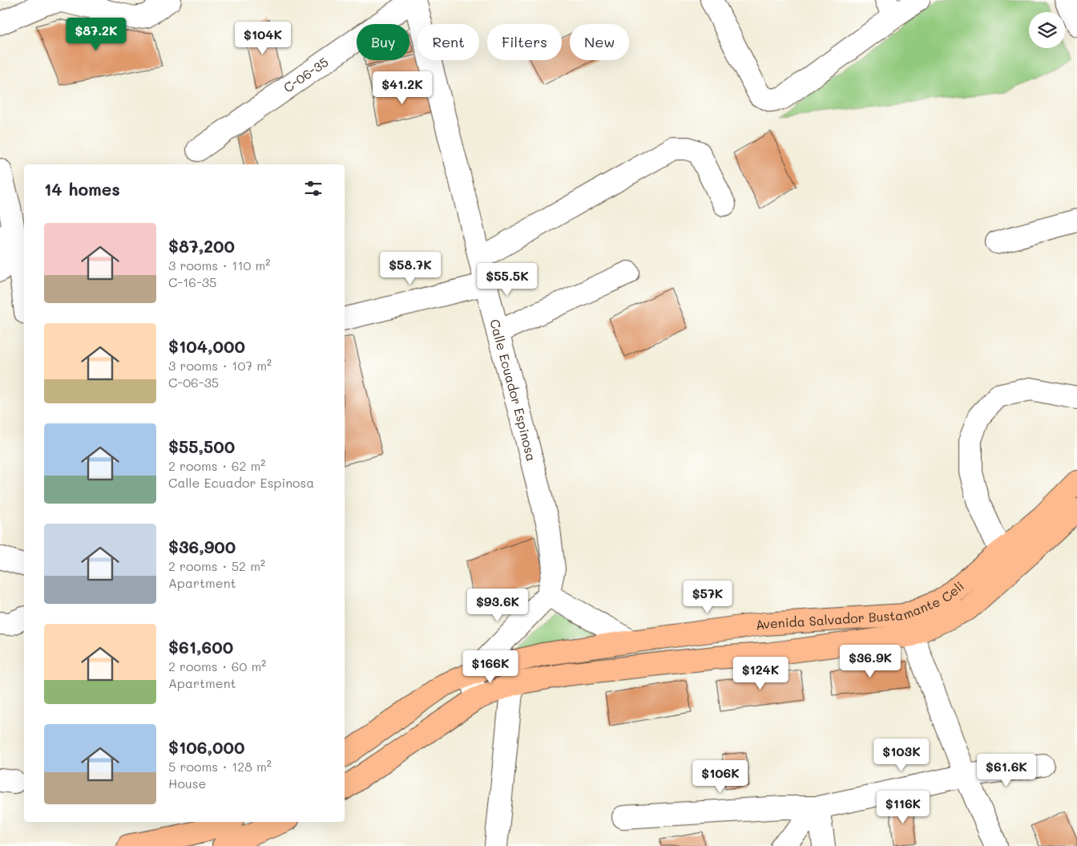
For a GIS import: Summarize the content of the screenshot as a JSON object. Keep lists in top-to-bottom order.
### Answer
{
  "streets": {
    "main road": ["Avenida Salvador Bustamante Celi"],
    "street": ["C-06-35", "Calle Ecuador Espinosa"]
  },
  "crossings": [
    ["C-06-35", "Calle Ecuador Espinosa"]
  ],
  "page": {
    "price": [
      "$87.2K",
      "$104K",
      "$41.2K",
      "$58.7K",
      "$55.5K",
      "$57K",
      "$93.6K",
      "$36.9K",
      "$166K",
      "$124K",
      "$103K",
      "$61.6K",
      "$106K",
      "$116K"
    ],
    "chip": [
      "Buy",
      "Rent",
      "Filters",
      "New"
    ],
    "heading": "14 homes",
    "list": [
      {
        "name": "$87,200",
        "note": "3 rooms · 110 m² · C-16-35"
      },
      {
        "name": "$104,000",
        "note": "3 rooms · 107 m² · C-06-35"
      },
      {
        "name": "$55,500",
        "note": "2 rooms · 62 m² · Calle Ecuador Espinosa"
      },
      {
        "name": "$36,900",
        "note": "2 rooms · 52 m² · Apartment"
      },
      {
        "name": "$61,600",
        "note": "2 rooms · 60 m² · Apartment"
      },
      {
        "name": "$106,000",
        "note": "5 rooms · 128 m² · House"
      }
    ]
  }
}
